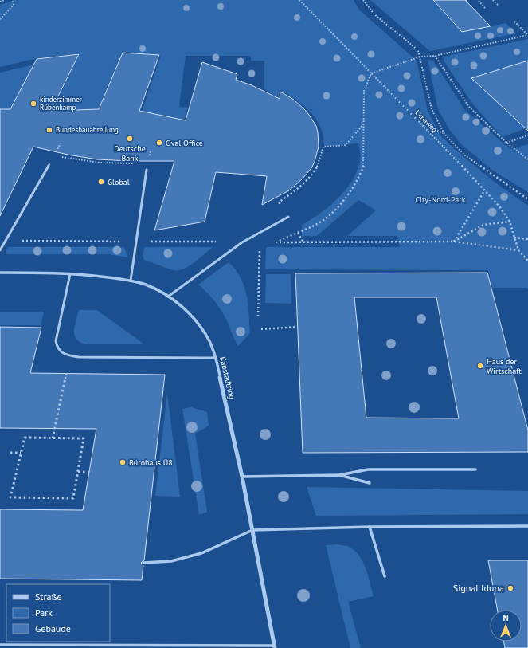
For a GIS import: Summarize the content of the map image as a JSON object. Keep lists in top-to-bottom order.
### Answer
{
  "streets": {
    "street": ["Kapstadtring"],
    "path": ["Limaweg"]
  },
  "parks": ["City-Nord-Park"],
  "places": [
    "kinderzimmer Rübenkamp",
    "Bundesbauabteilung",
    "Deutsche Bank",
    "Oval Office",
    "Global",
    "Haus der Wirtschaft",
    "Bürohaus Ü8",
    "Signal Iduna"
  ],
  "legend": ["Straße", "Park", "Gebäude"],
  "north": "top"
}
